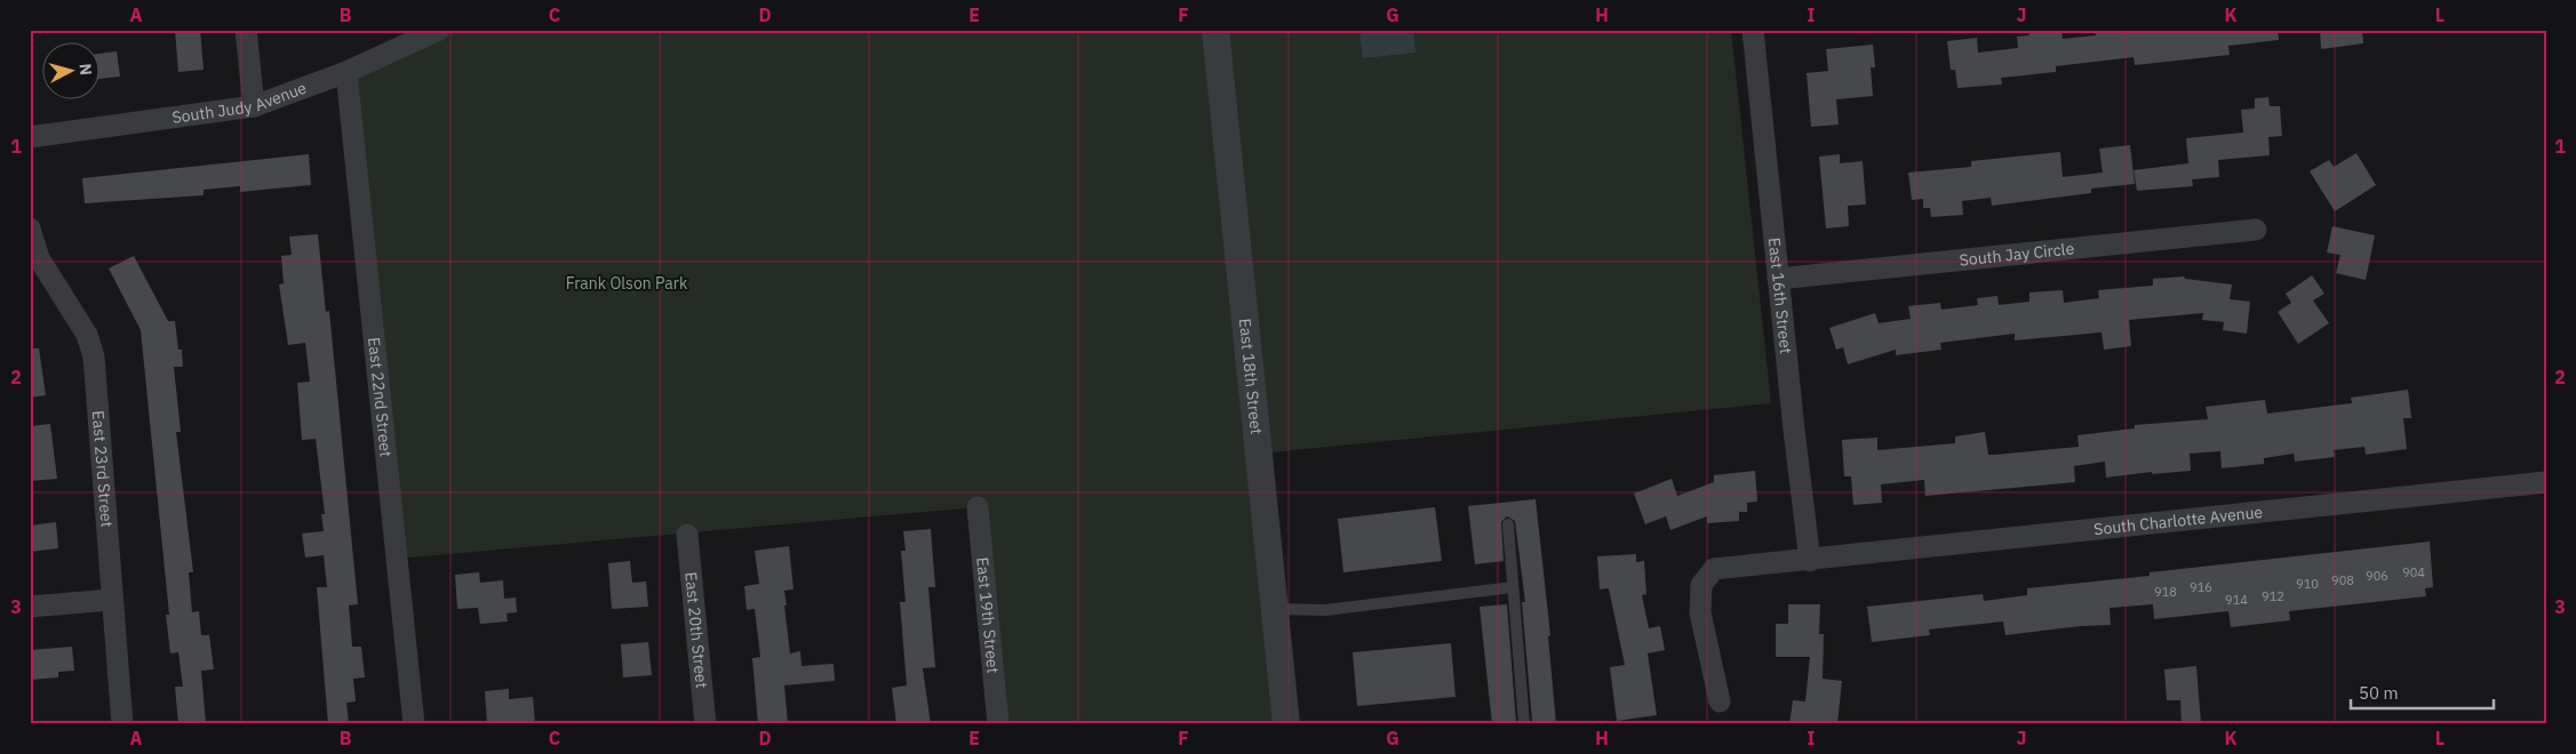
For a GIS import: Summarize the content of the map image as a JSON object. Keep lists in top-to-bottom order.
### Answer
{
  "streets": {
    "street": [
      "South Judy Avenue",
      "South Jay Circle",
      "East 16th Street",
      "East 18th Street",
      "East 22nd Street",
      "East 23rd Street",
      "South Charlotte Avenue",
      "East 19th Street",
      "East 20th Street"
    ]
  },
  "crossings": [
    ["South Judy Avenue", "East 22nd Street"],
    ["South Jay Circle", "East 16th Street"],
    ["East 16th Street", "South Charlotte Avenue"]
  ],
  "parks": ["Frank Olson Park"],
  "house_numbers": [
    "904",
    "906",
    "908",
    "910",
    "916",
    "918",
    "912",
    "914"
  ],
  "scale_bar": "50 m",
  "north": "right",
  "grid": {
    "columns": [
      "A",
      "B",
      "C",
      "D",
      "E",
      "F",
      "G",
      "H",
      "I",
      "J",
      "K",
      "L"
    ],
    "rows": ["1", "2", "3"]
  }
}
